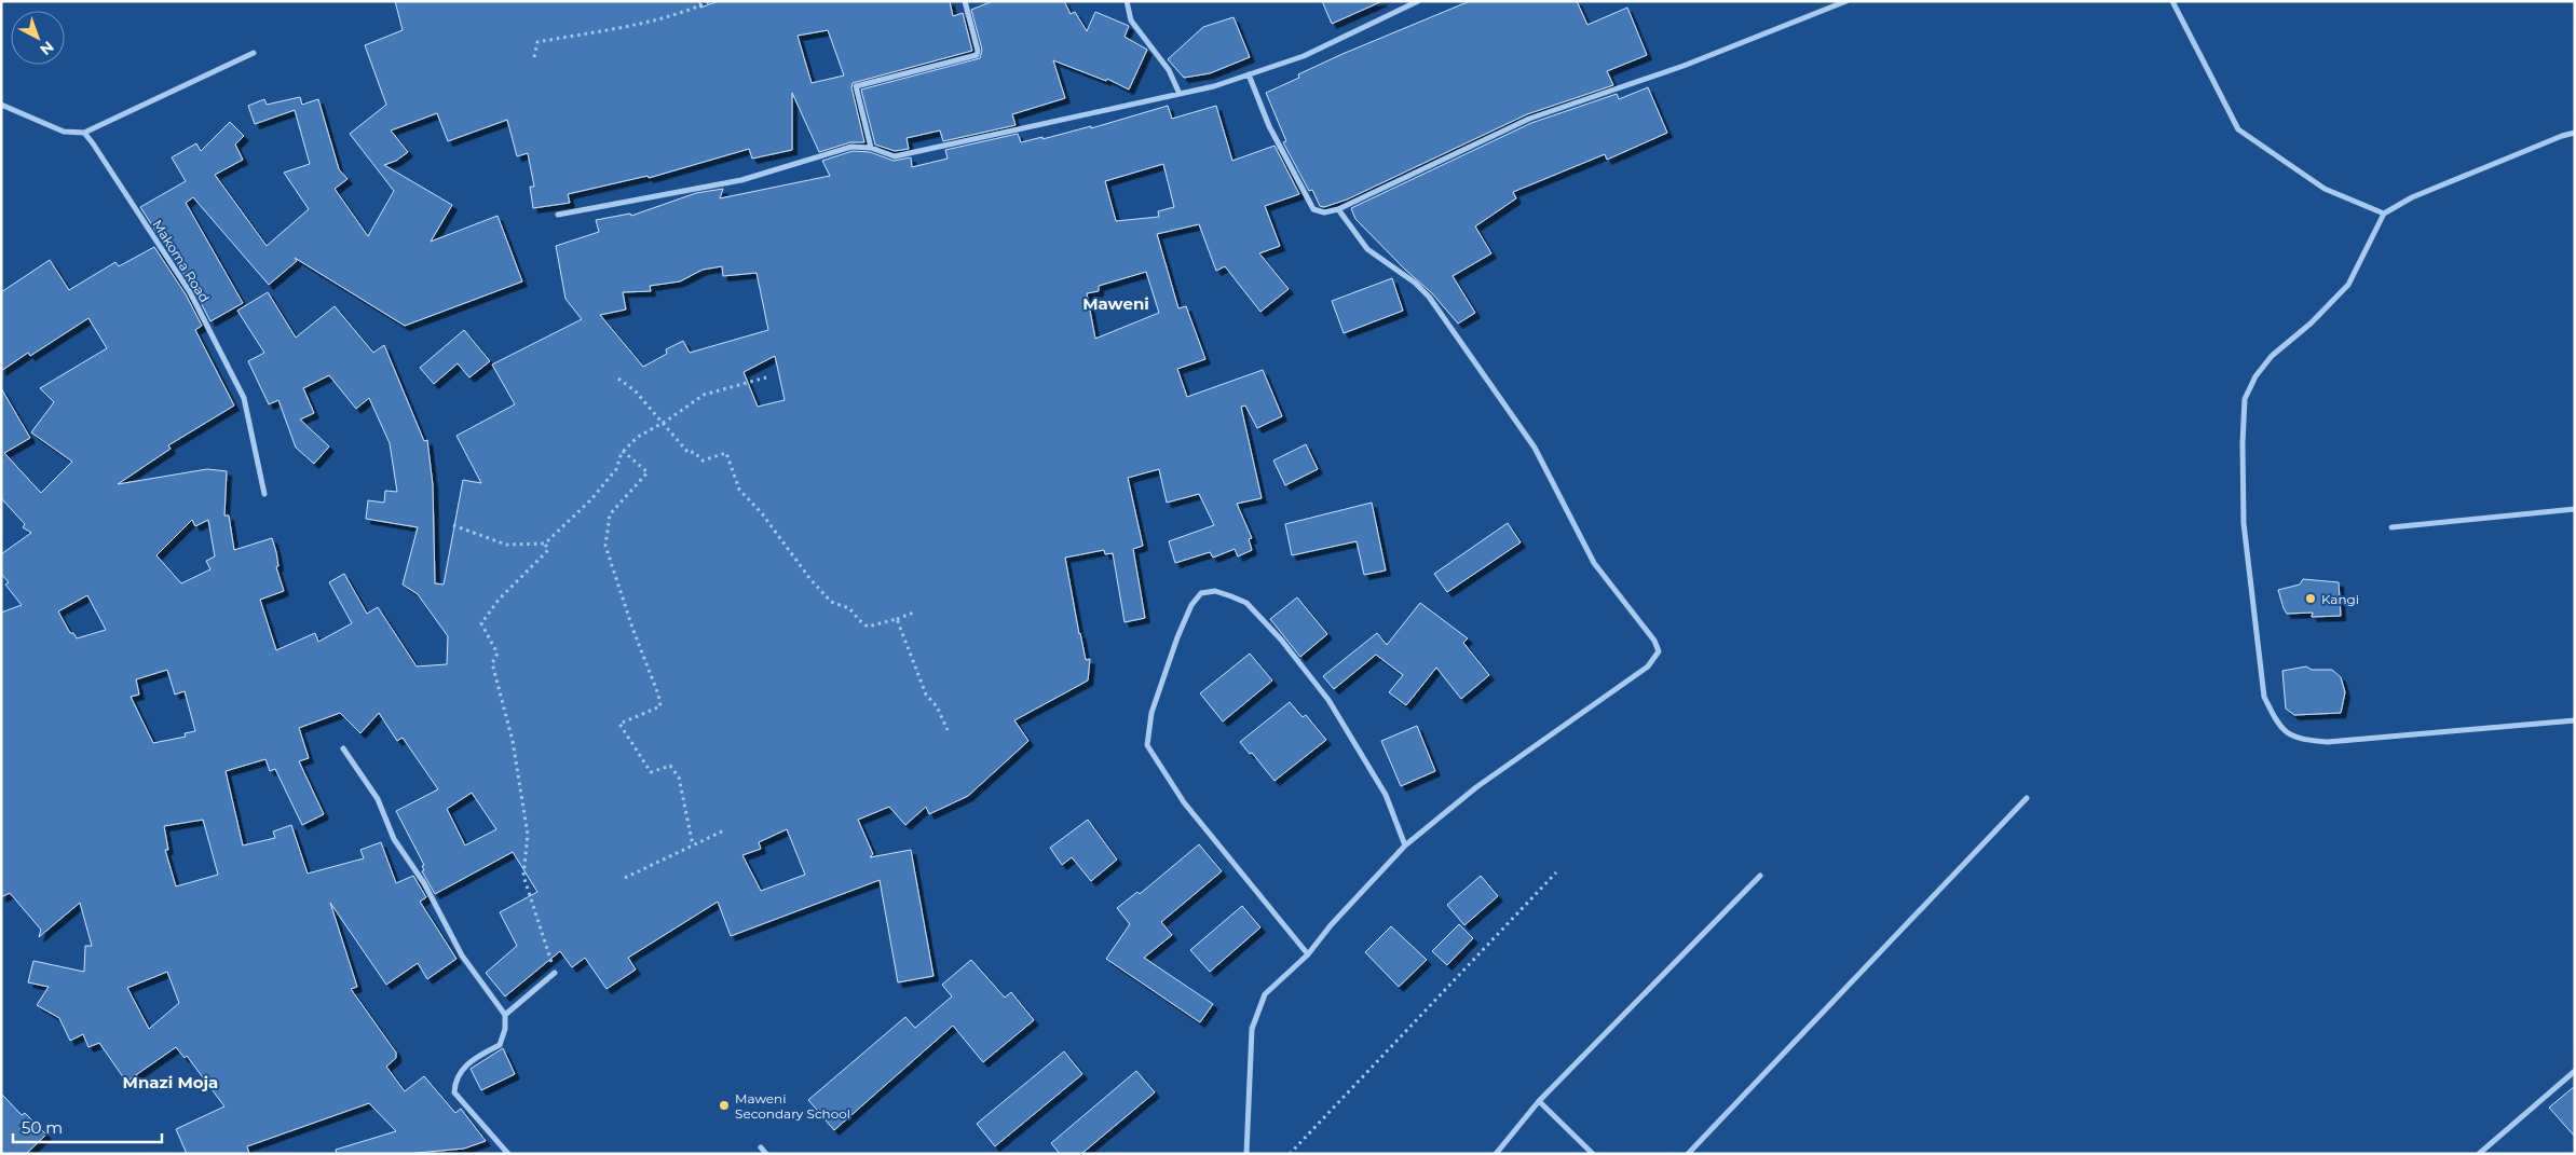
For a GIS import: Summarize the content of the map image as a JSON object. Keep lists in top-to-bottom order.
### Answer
{
  "streets": {
    "street": ["Makoma Road"]
  },
  "districts": ["Maweni", "Mnazi Moja"],
  "places": ["Kangi", "Maweni Secondary School"],
  "scale_bar": "50 m",
  "north": "bottom right"
}
